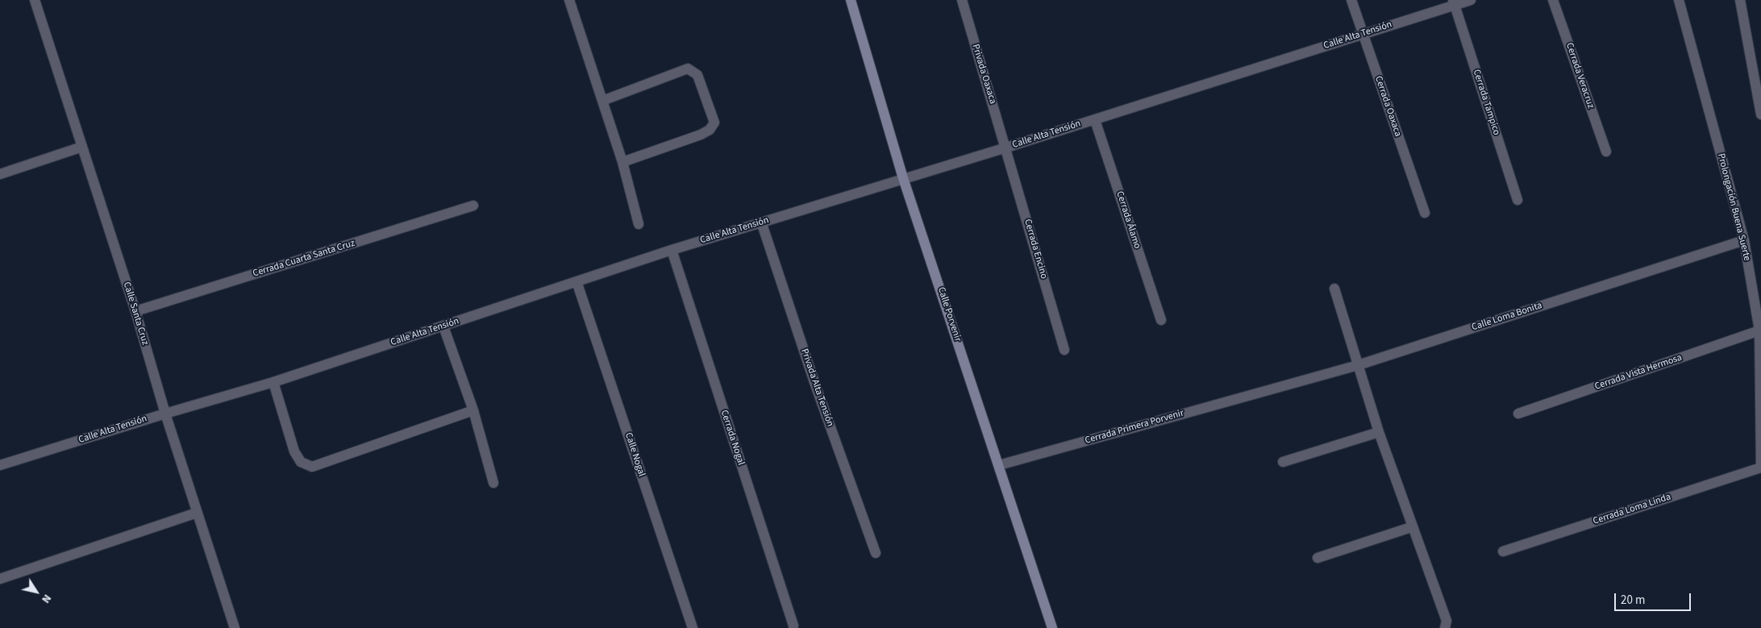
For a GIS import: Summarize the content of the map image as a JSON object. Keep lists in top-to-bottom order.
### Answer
{
  "streets": {
    "street": [
      "Calle Alta Tensión",
      "Privada Oaxaca",
      "Cerrada Veracruz",
      "Cerrada Tampico",
      "Cerrada Oaxaca",
      "Prolongación Buena Suerte",
      "Cerrada Álamo",
      "Cerrada Encino",
      "Cerrada Cuarta Santa Cruz",
      "Calle Santa Cruz",
      "Calle Porvenir",
      "Calle Loma Bonita",
      "Cerrada Vista Hermosa",
      "Privada Alta Tensión",
      "Cerrada Primera Porvenir",
      "Cerrada Nogal",
      "Calle Nogal",
      "Cerrada Loma Linda"
    ]
  },
  "crossings": [
    ["Calle Alta Tensión", "Privada Oaxaca"],
    ["Calle Alta Tensión", "Cerrada Tampico"],
    ["Calle Alta Tensión", "Cerrada Oaxaca"],
    ["Calle Alta Tensión", "Cerrada Álamo"],
    ["Calle Alta Tensión", "Cerrada Encino"],
    ["Calle Alta Tensión", "Calle Santa Cruz"],
    ["Calle Alta Tensión", "Calle Porvenir"],
    ["Calle Alta Tensión", "Privada Alta Tensión"],
    ["Calle Alta Tensión", "Cerrada Nogal"],
    ["Calle Alta Tensión", "Calle Nogal"],
    ["Privada Oaxaca", "Cerrada Encino"],
    ["Prolongación Buena Suerte", "Calle Loma Bonita"],
    ["Prolongación Buena Suerte", "Cerrada Vista Hermosa"],
    ["Prolongación Buena Suerte", "Cerrada Loma Linda"],
    ["Cerrada Cuarta Santa Cruz", "Calle Santa Cruz"],
    ["Calle Porvenir", "Cerrada Primera Porvenir"],
    ["Calle Loma Bonita", "Cerrada Primera Porvenir"]
  ],
  "scale_bar": "20 m",
  "north": "bottom right"
}
